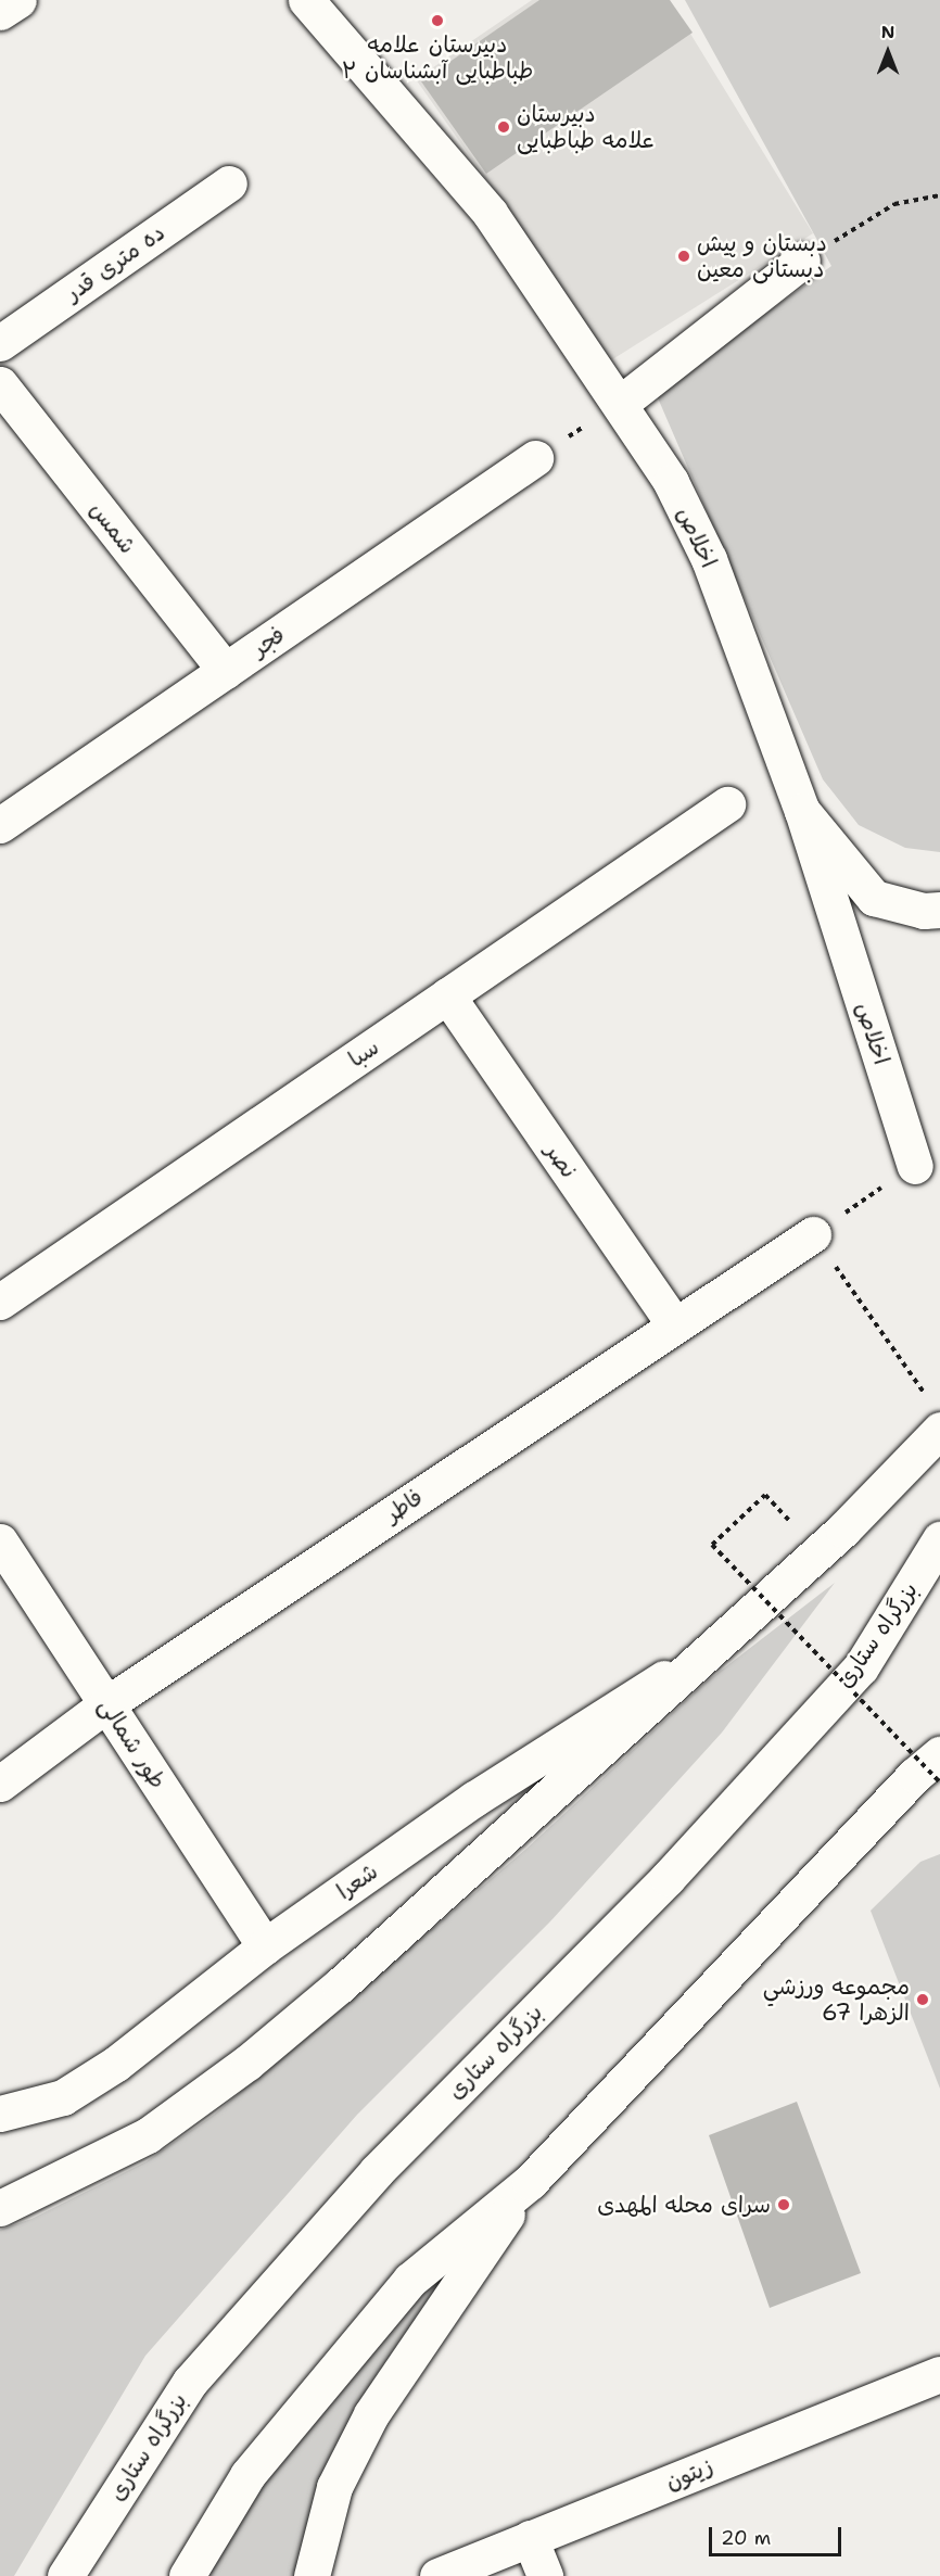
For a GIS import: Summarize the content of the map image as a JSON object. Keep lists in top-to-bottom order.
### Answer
{
  "streets": {
    "main road": [
      "ده متری قدر",
      "شمس",
      "اخلاص",
      "فجر",
      "سبا",
      "نصر",
      "فاطر",
      "بزرگراه ستاری",
      "طور شمالی",
      "شعرا",
      "زیتون"
    ]
  },
  "crossings": [
    ["شمس", "فجر"],
    ["سبا", "نصر"],
    ["نصر", "فاطر"],
    ["فاطر", "طور شمالی"],
    ["طور شمالی", "شعرا"]
  ],
  "places": [
    "دبیرستان علامه طباطبایی آبشناسان ۲",
    "دبیرستان علامه طباطبایی",
    "دبستان و پیش دبستانی معین",
    "مجموعه ورزشي الزهرا 67",
    "سرای محله المهدی"
  ],
  "scale_bar": "20 m",
  "north": "top"
}
